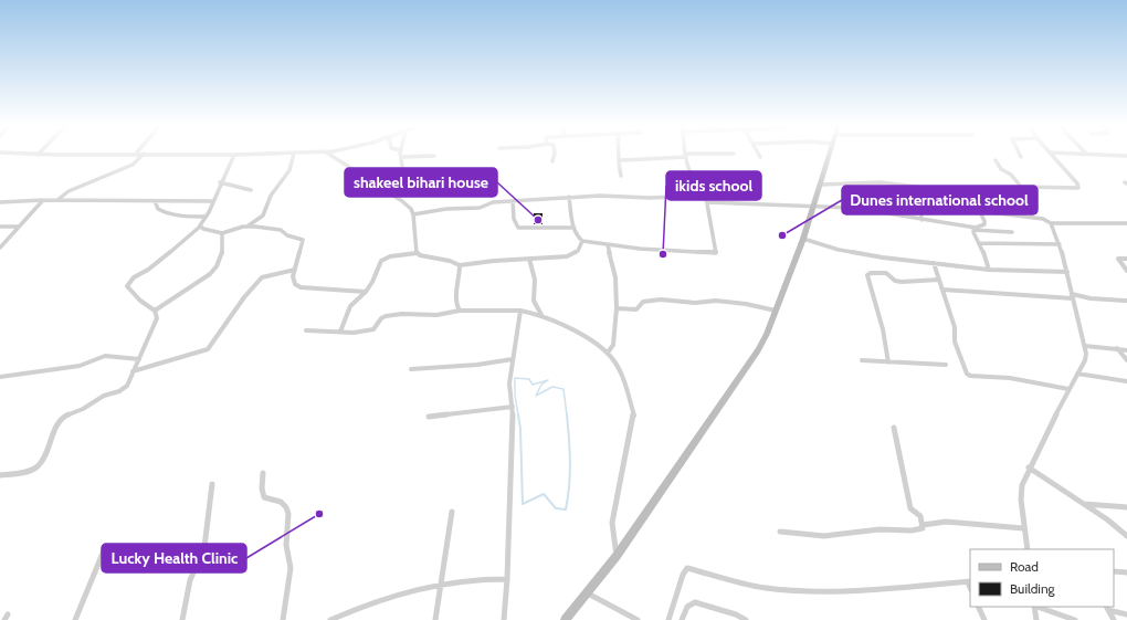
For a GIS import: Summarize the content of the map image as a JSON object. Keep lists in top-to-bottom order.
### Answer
{
  "places": [
    "shakeel bihari house",
    "Dunes international school",
    "ikids school",
    "Lucky Health Clinic"
  ],
  "legend": ["Road", "Building"]
}
